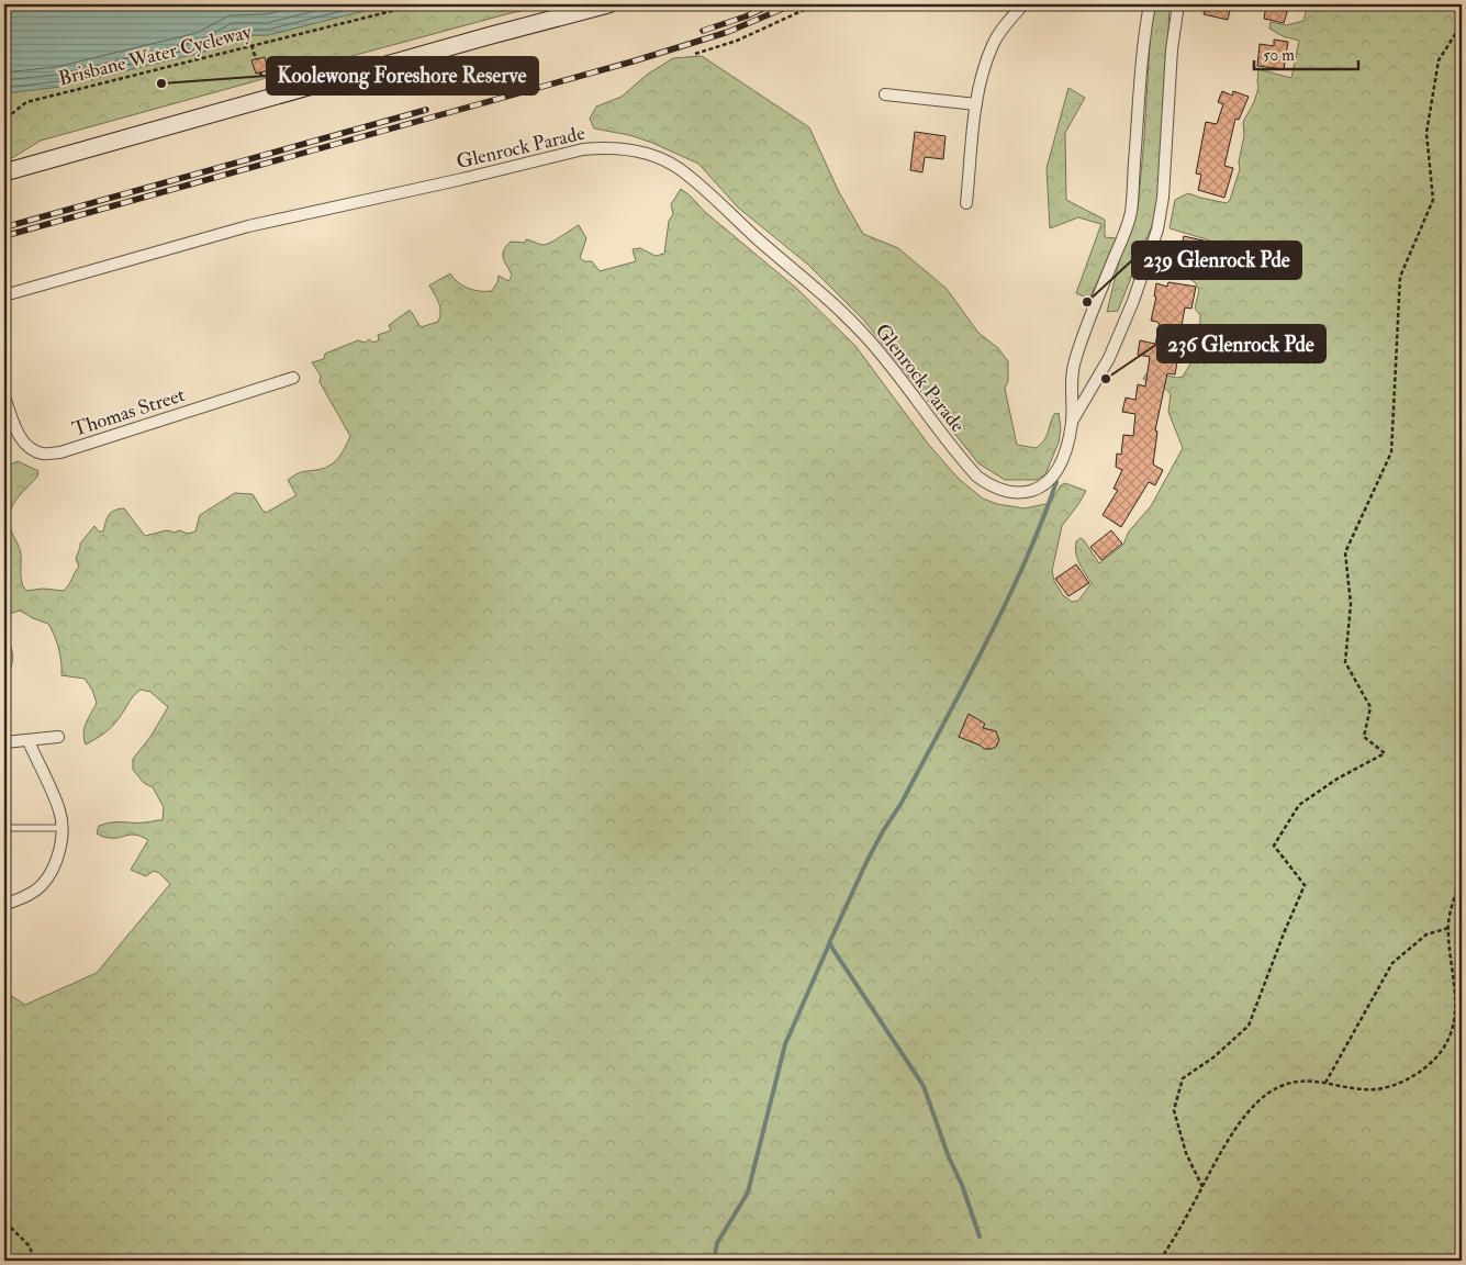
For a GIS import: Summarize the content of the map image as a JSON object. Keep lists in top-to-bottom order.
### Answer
{
  "streets": {
    "street": ["Glenrock Parade", "Thomas Street"],
    "path": ["Brisbane Water Cycleway"]
  },
  "places": ["Koolewong Foreshore Reserve", "239 Glenrock Pde", "236 Glenrock Pde"],
  "scale_bar": "50 m"
}
